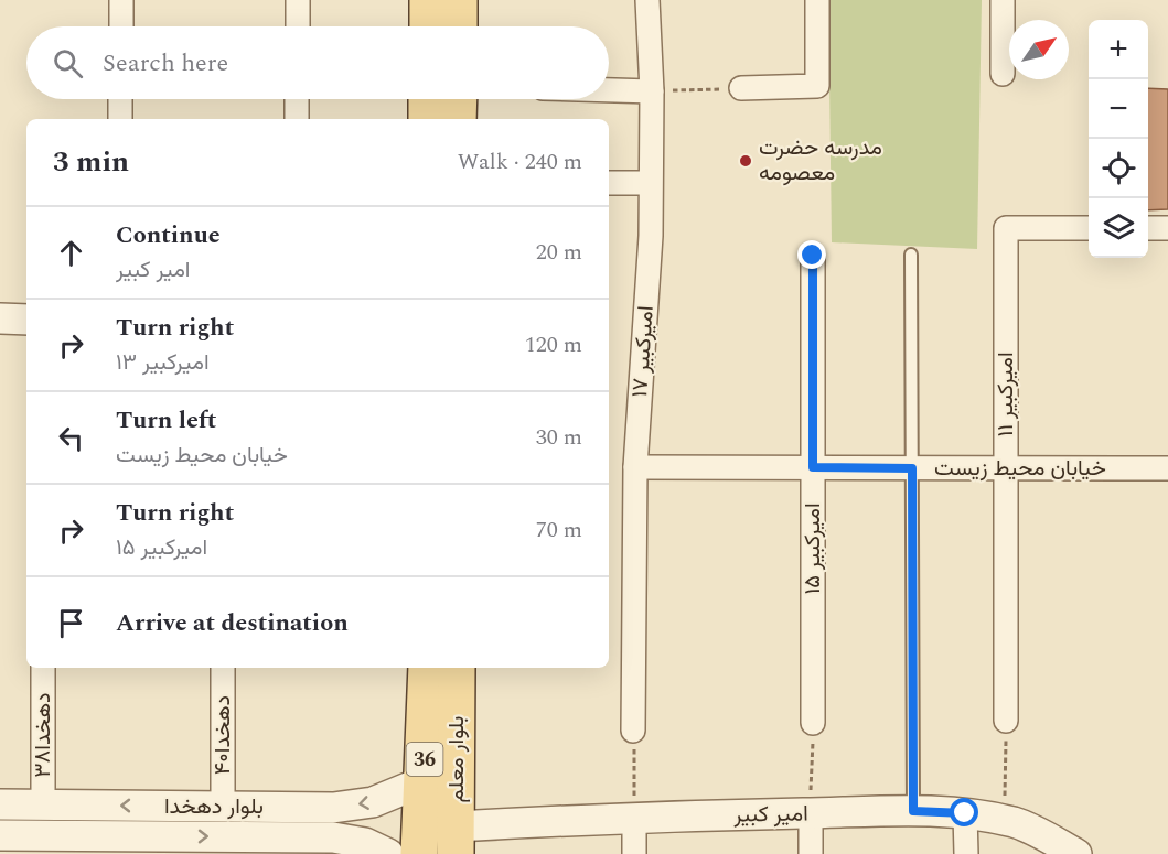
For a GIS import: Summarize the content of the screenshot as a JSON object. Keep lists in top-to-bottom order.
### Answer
{
  "streets": {
    "main road": ["36", "بلوار معلم"],
    "street": [
      "امیرکبیر ۱۷",
      "امیرکبیر ۱۱",
      "خیابان محیط زیست",
      "امیرکبیر ۱۵",
      "دهخدا۳۸",
      "دهخدا۴۰",
      "بلوار دهخدا",
      "امیر کبیر"
    ]
  },
  "crossings": [
    ["امیرکبیر ۱۷", "خیابان محیط زیست"],
    ["امیرکبیر ۱۱", "خیابان محیط زیست"],
    ["خیابان محیط زیست", "امیرکبیر ۱۵"],
    ["دهخدا۳۸", "بلوار دهخدا"],
    ["دهخدا۴۰", "بلوار دهخدا"],
    ["بلوار معلم", "بلوار دهخدا"],
    ["بلوار معلم", "امیر کبیر"]
  ],
  "places": ["مدرسه حضرت معصومه"],
  "north": "top right",
  "page": {
    "map_buttons": ["+", "−"],
    "search": "Search here",
    "heading": ["3 min", "Walk · 240 m"],
    "list": [
      ["Continue", "امیر کبیر", "20 m"],
      ["Turn right", "امیرکبیر ۱۳", "120 m"],
      ["Turn left", "خیابان محیط زیست", "30 m"],
      ["Turn right", "امیرکبیر ۱۵", "70 m"],
      "Arrive at destination"
    ]
  }
}
